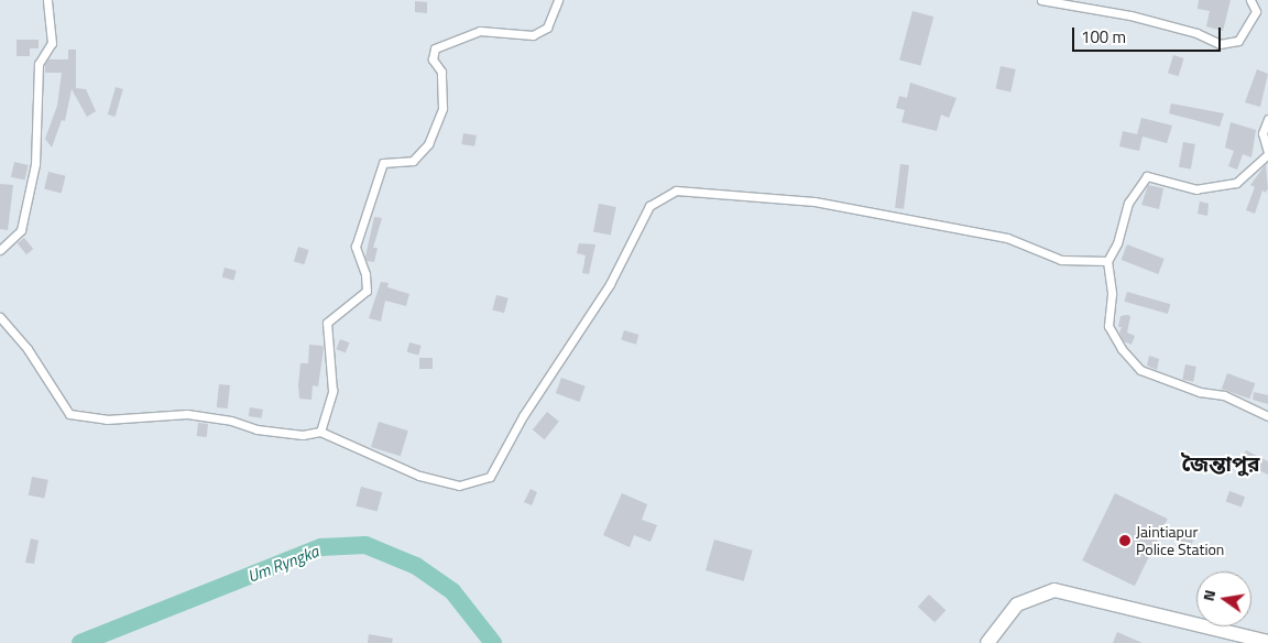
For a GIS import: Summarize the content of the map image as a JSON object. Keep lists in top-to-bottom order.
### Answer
{
  "districts": ["জৈন্তাপুর"],
  "water": ["Um Ryngka"],
  "places": ["Jaintiapur Police Station"],
  "scale_bar": "100 m",
  "north": "left"
}
